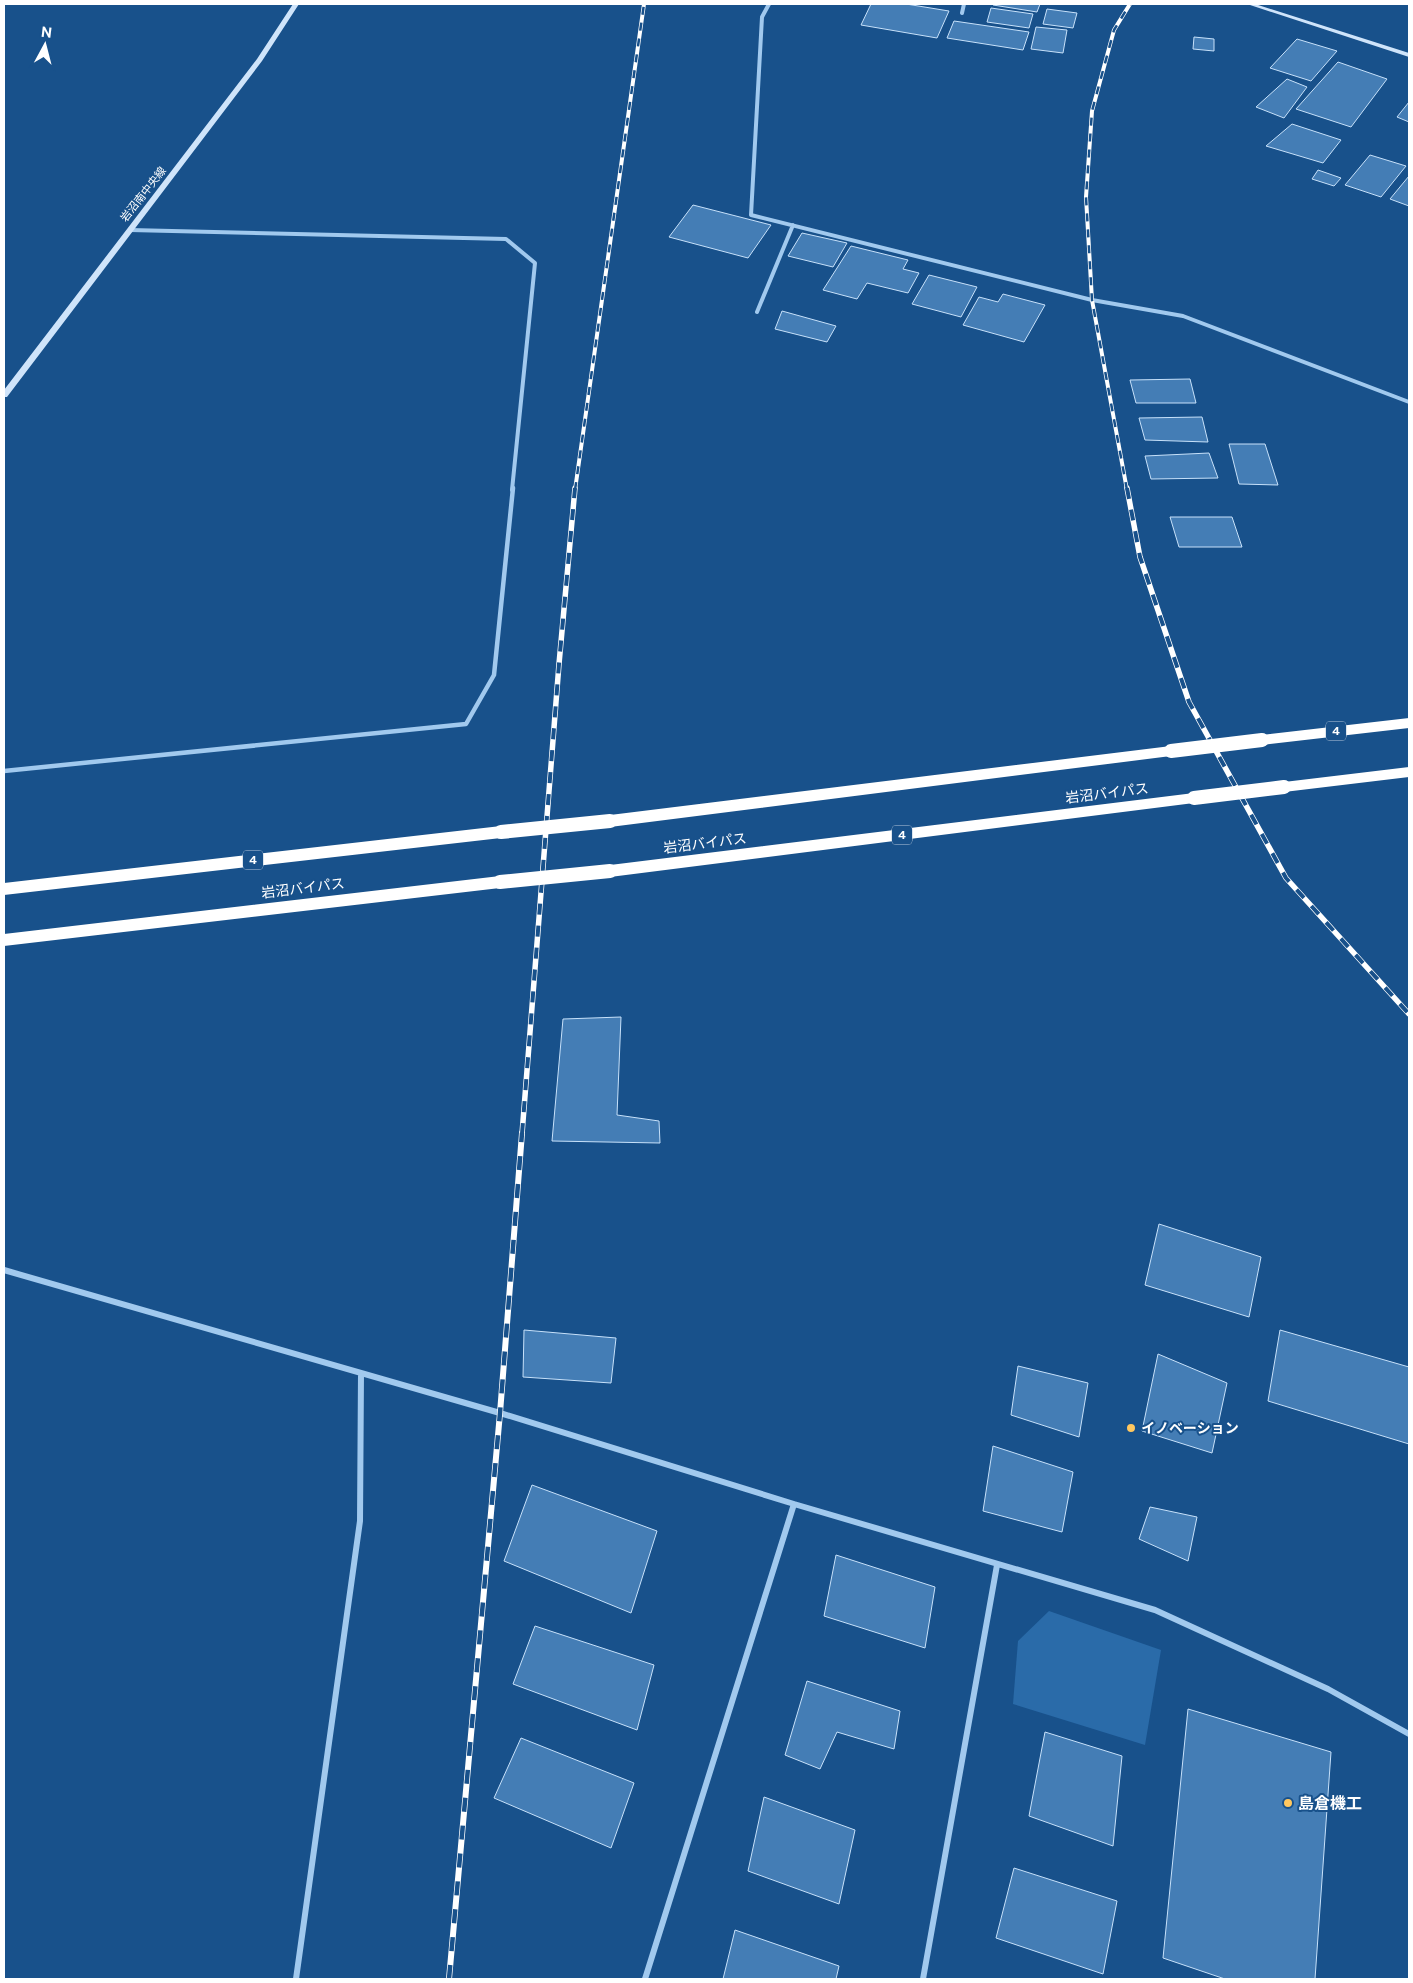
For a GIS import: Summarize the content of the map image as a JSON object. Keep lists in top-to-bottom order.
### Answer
{
  "streets": {
    "highway": ["4", "岩沼バイパス"],
    "street": ["岩沼南中央線"]
  },
  "places": ["イノベーション", "島倉機工"],
  "north": "top"
}
